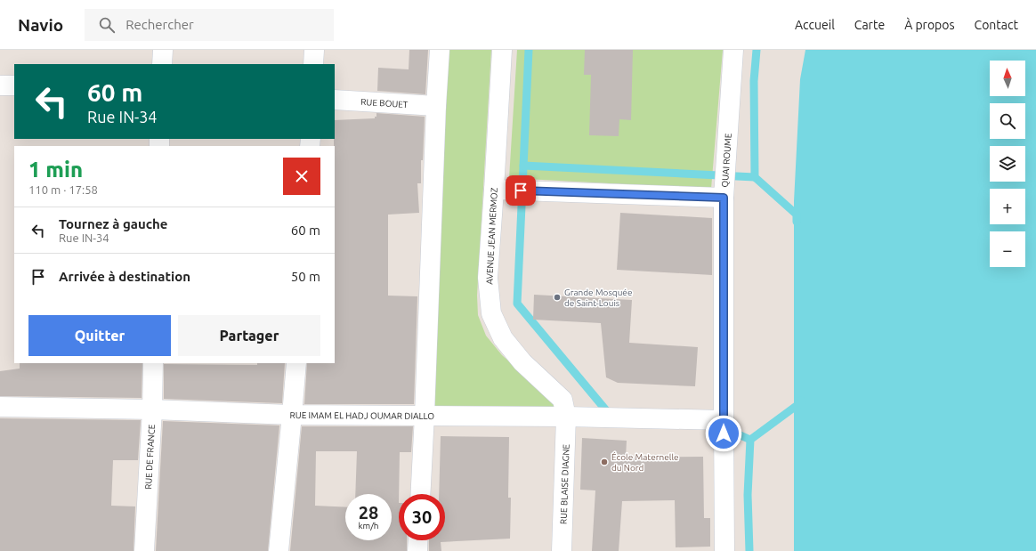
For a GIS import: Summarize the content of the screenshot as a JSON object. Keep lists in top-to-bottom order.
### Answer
{
  "streets": {
    "street": [
      "RUE BOUET",
      "QUAI ROUME",
      "AVENUE JEAN MERMOZ",
      "RUE IMAM EL HADJ OUMAR DIALLO",
      "RUE DE FRANCE",
      "RUE BLAISE DIAGNE"
    ]
  },
  "crossings": [
    ["QUAI ROUME", "RUE IMAM EL HADJ OUMAR DIALLO"],
    ["AVENUE JEAN MERMOZ", "RUE IMAM EL HADJ OUMAR DIALLO"],
    ["AVENUE JEAN MERMOZ", "RUE BLAISE DIAGNE"],
    ["RUE IMAM EL HADJ OUMAR DIALLO", "RUE DE FRANCE"],
    ["RUE IMAM EL HADJ OUMAR DIALLO", "RUE BLAISE DIAGNE"]
  ],
  "places": ["Grande Mosquée de Saint-Louis", "École Maternelle du Nord"],
  "north": "top",
  "page": {
    "header": "Navio",
    "search": "Rechercher",
    "nav": [
      "Accueil",
      "Carte",
      "À propos",
      "Contact"
    ],
    "map_buttons": ["+", "−"],
    "turn": ["60 m", "Rue IN-34"],
    "heading": ["1 min", "110 m · 17:58"],
    "list": [
      {
        "name": "Tournez à gauche",
        "note": "Rue IN-34",
        "value": "60 m"
      },
      {
        "name": "Arrivée à destination",
        "value": "50 m"
      }
    ],
    "buttons": ["Quitter", "Partager"],
    "speed": "28 km/h",
    "limit": "30"
  }
}
